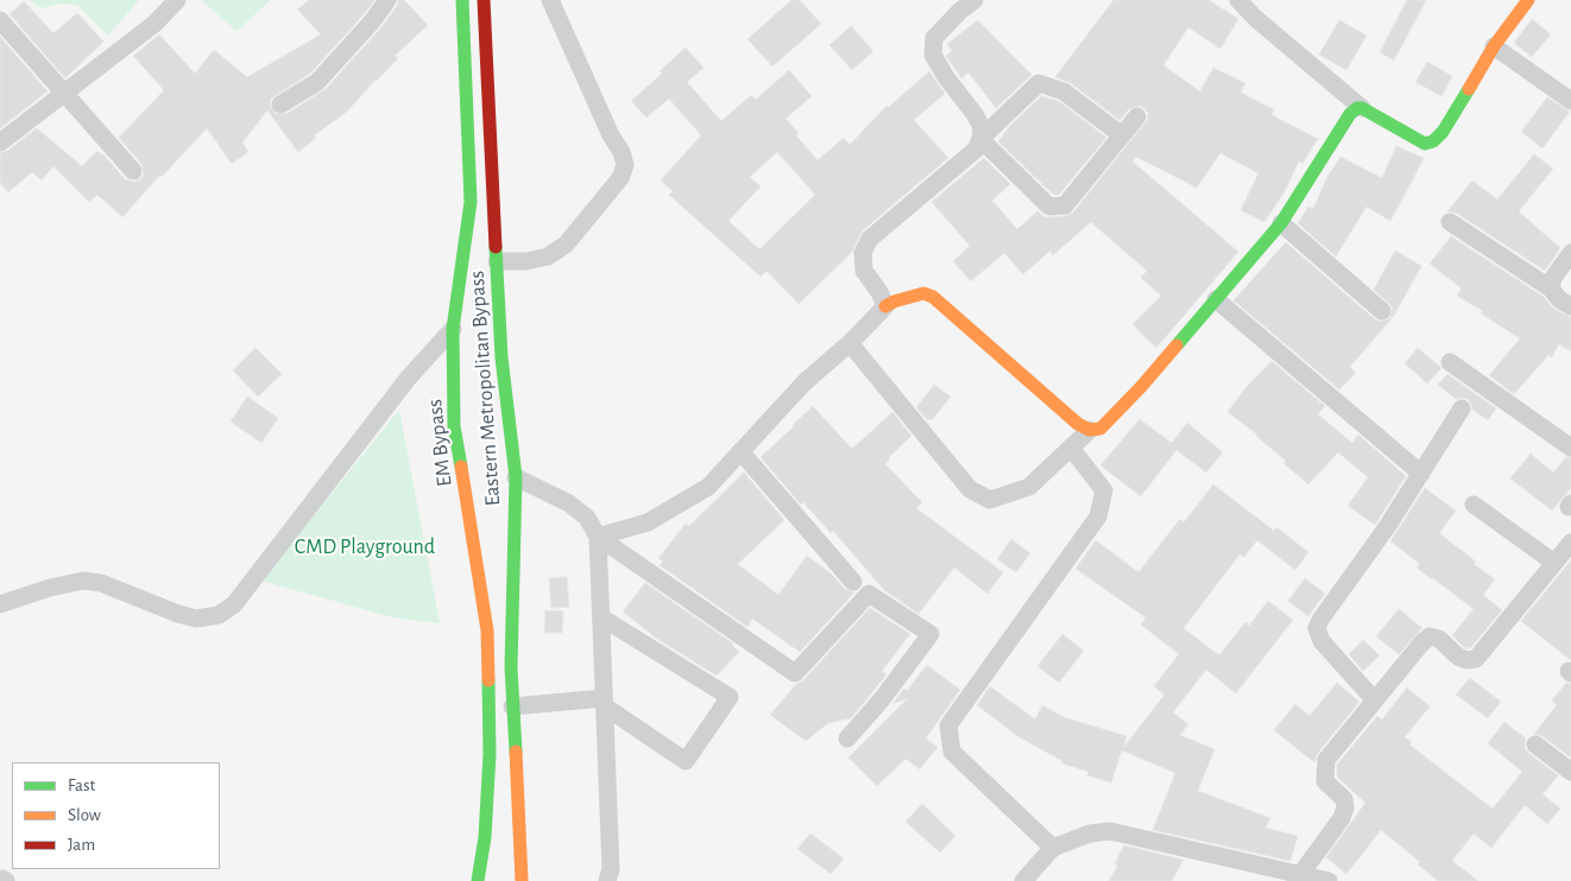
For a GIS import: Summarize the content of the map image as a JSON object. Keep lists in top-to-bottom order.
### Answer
{
  "streets": {
    "main road": ["Eastern Metropolitan Bypass", "EM Bypass"]
  },
  "parks": ["CMD Playground"],
  "legend": ["Fast", "Slow", "Jam"]
}
